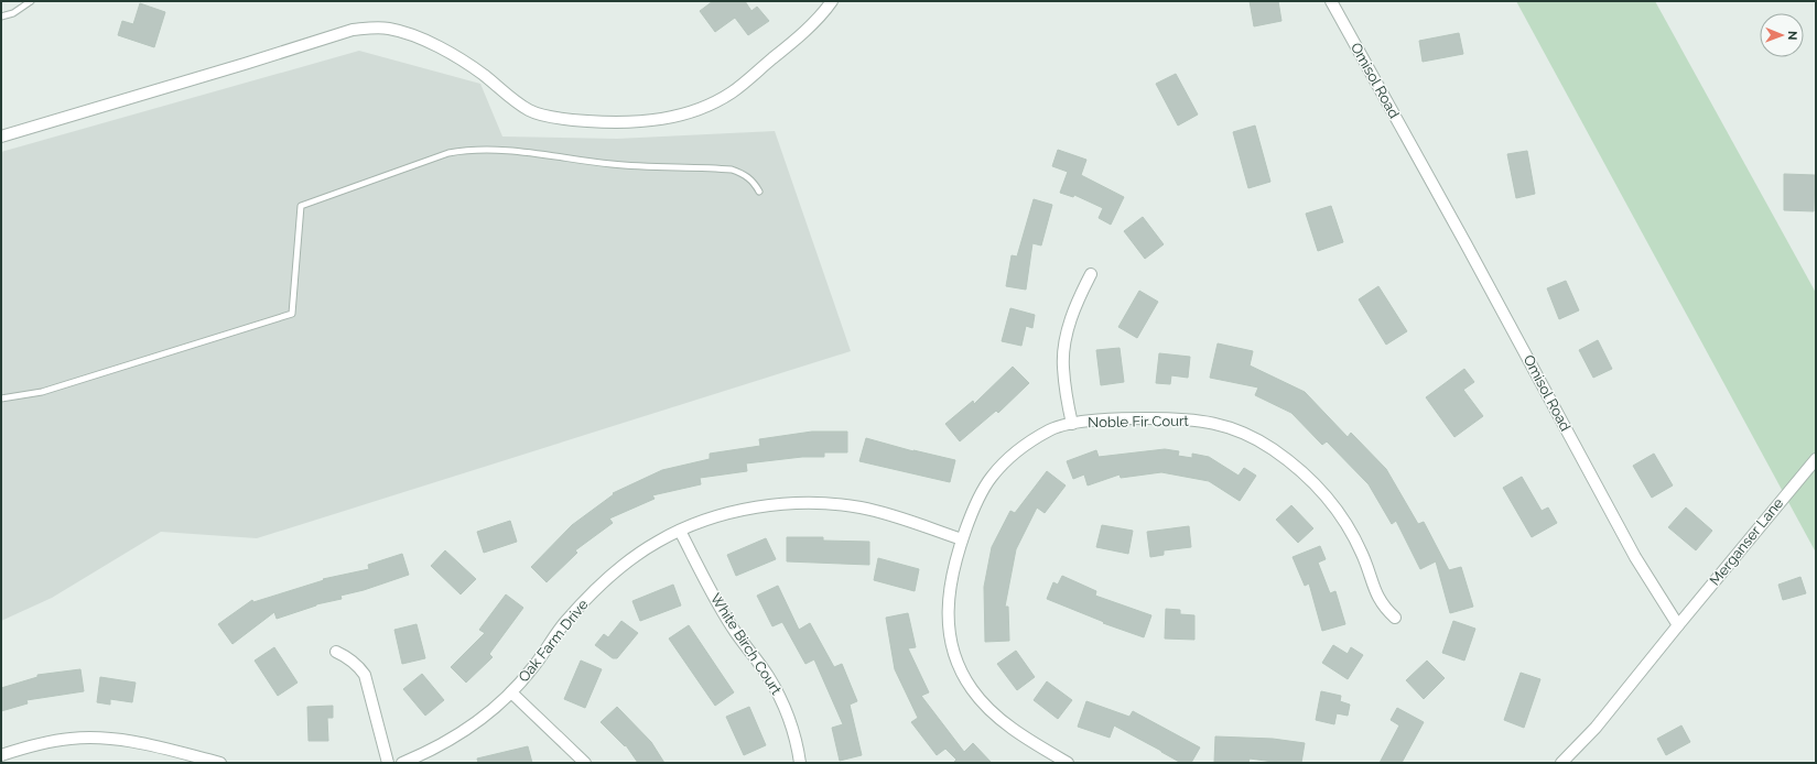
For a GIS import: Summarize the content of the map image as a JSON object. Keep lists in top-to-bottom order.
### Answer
{
  "streets": {
    "street": [
      "Omisol Road",
      "Noble Fir Court",
      "Merganser Lane",
      "Oak Farm Drive",
      "White Birch Court"
    ]
  },
  "crossings": [
    ["Omisol Road", "Merganser Lane"],
    ["Noble Fir Court", "Oak Farm Drive"],
    ["Oak Farm Drive", "White Birch Court"]
  ],
  "north": "right"
}
